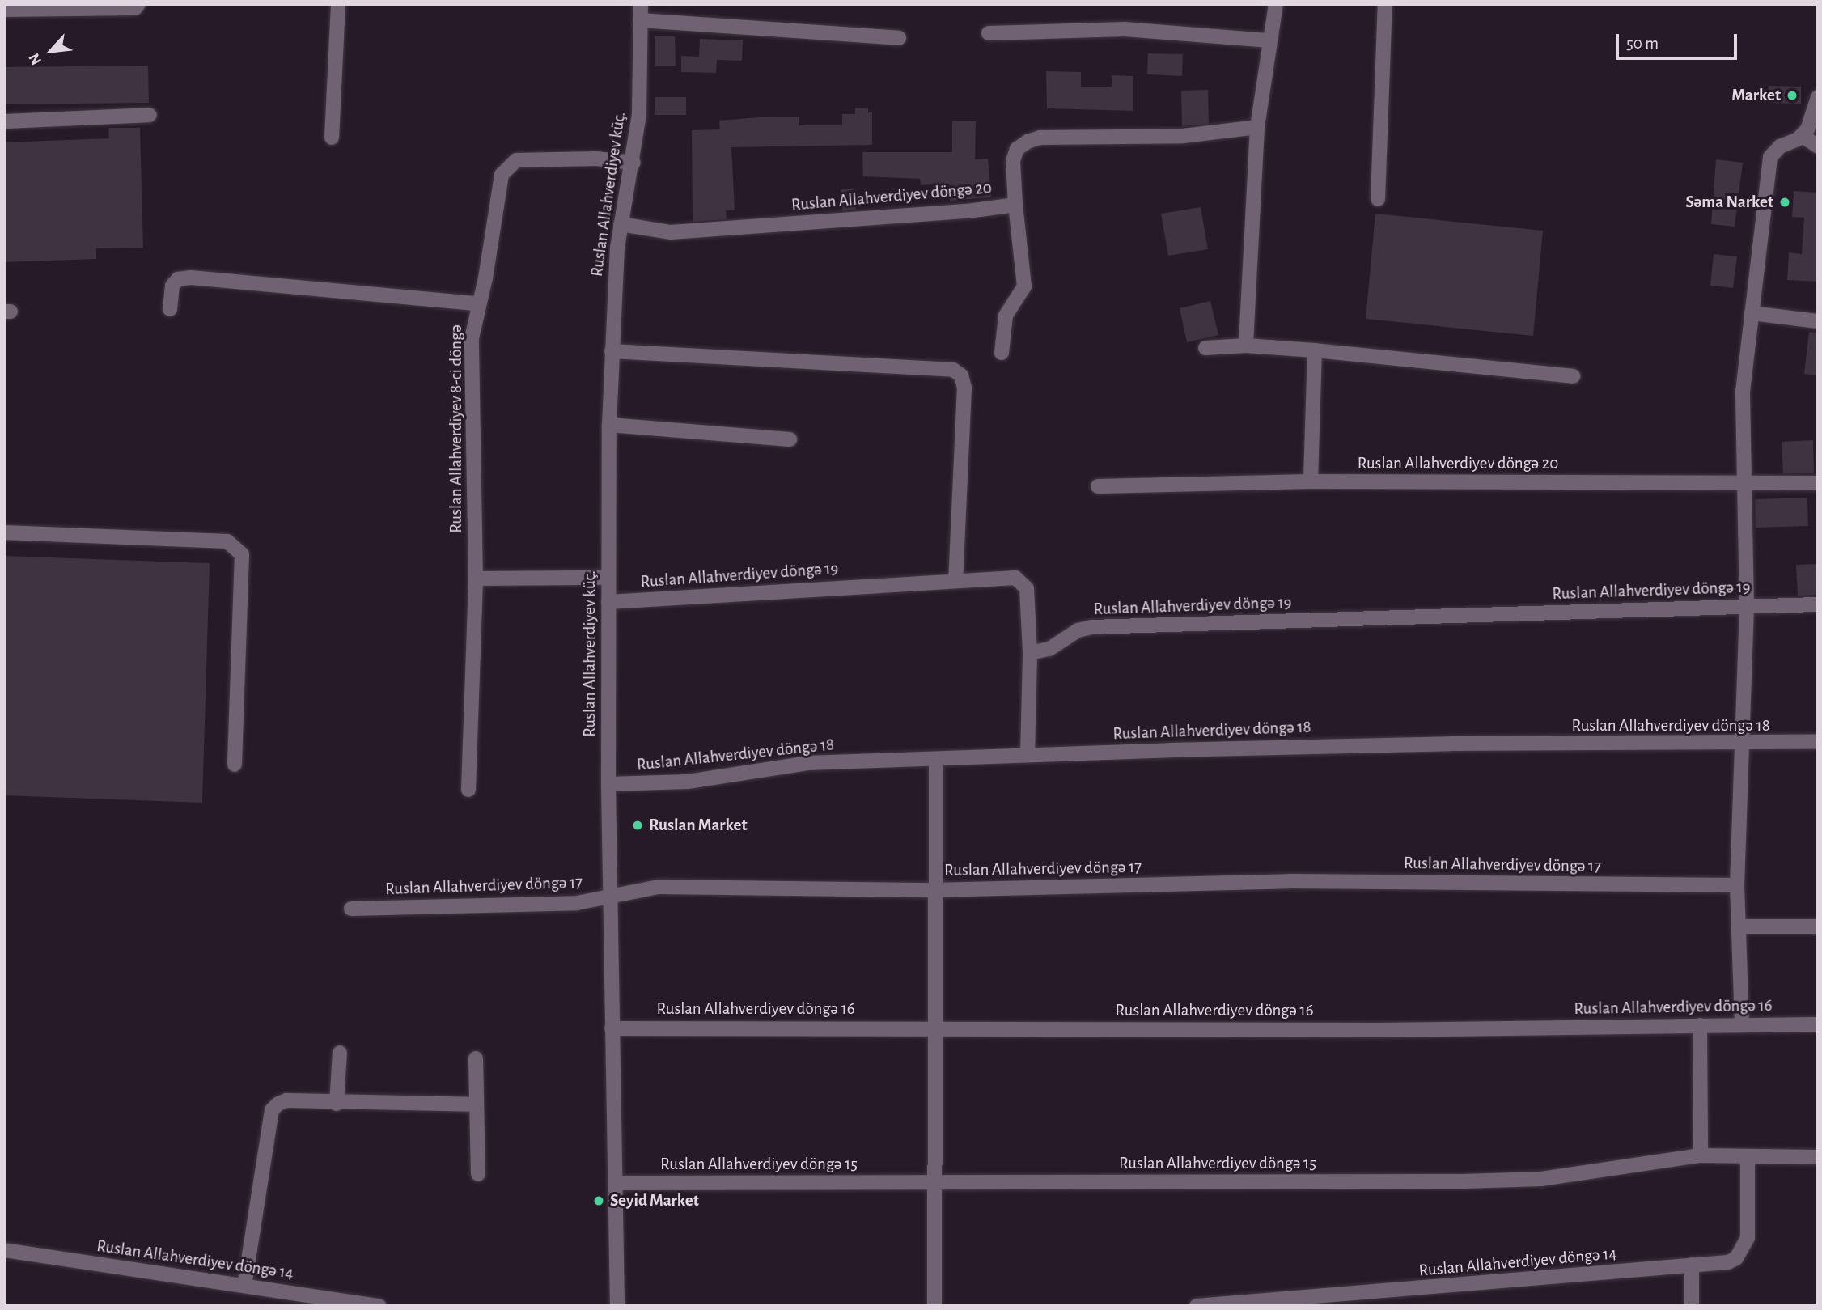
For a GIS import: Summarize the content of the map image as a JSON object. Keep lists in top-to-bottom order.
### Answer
{
  "streets": {
    "street": [
      "Ruslan Allahverdiyev küç.",
      "Ruslan Allahverdiyev döngə 20",
      "Ruslan Allahverdiyev 8-ci döngə",
      "Ruslan Allahverdiyev döngə 19",
      "Ruslan Allahverdiyev döngə 18",
      "Ruslan Allahverdiyev döngə 17",
      "Ruslan Allahverdiyev döngə 16",
      "Ruslan Allahverdiyev döngə 15",
      "Ruslan Allahverdiyev döngə 14"
    ]
  },
  "crossings": [
    ["Ruslan Allahverdiyev küç.", "Ruslan Allahverdiyev döngə 20"],
    ["Ruslan Allahverdiyev küç.", "Ruslan Allahverdiyev 8-ci döngə"],
    ["Ruslan Allahverdiyev küç.", "Ruslan Allahverdiyev döngə 19"],
    ["Ruslan Allahverdiyev küç.", "Ruslan Allahverdiyev döngə 18"],
    ["Ruslan Allahverdiyev küç.", "Ruslan Allahverdiyev döngə 17"],
    ["Ruslan Allahverdiyev küç.", "Ruslan Allahverdiyev döngə 16"],
    ["Ruslan Allahverdiyev küç.", "Ruslan Allahverdiyev döngə 15"],
    ["Ruslan Allahverdiyev döngə 15", "Ruslan Allahverdiyev döngə 14"]
  ],
  "places": [
    "Market",
    "Səma Narket",
    "Ruslan Market",
    "Seyid Market"
  ],
  "scale_bar": "50 m",
  "north": "bottom left"
}
